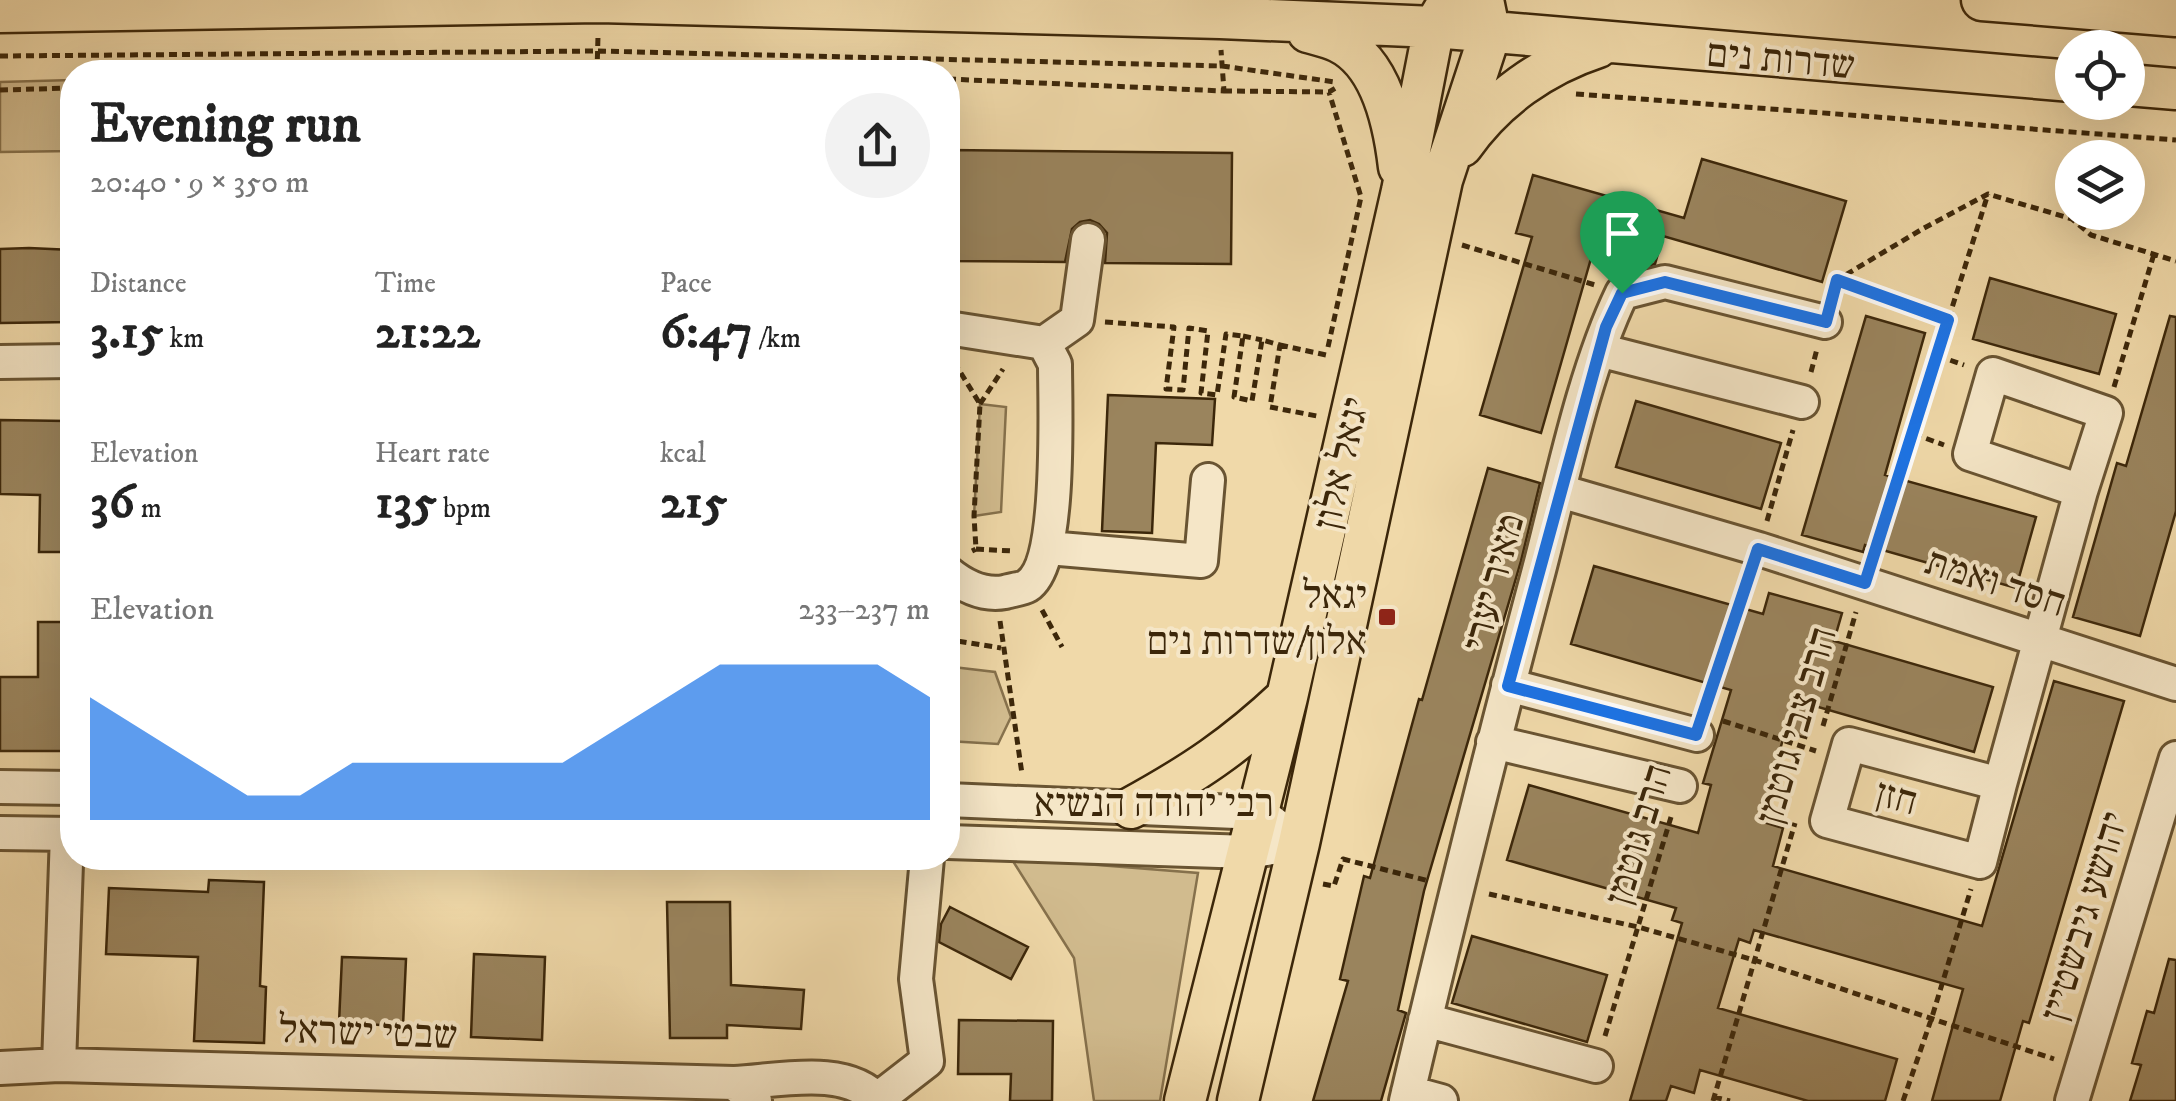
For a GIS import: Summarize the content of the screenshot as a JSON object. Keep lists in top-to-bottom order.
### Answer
{
  "streets": {
    "main road": ["שדרות נים", "יגאל אלון"],
    "street": [
      "חסד ואמת",
      "מאיר יערי",
      "חזן",
      "רבי יהודה הנשיא",
      "יהושע גיבשטיין",
      "שבטי ישראל"
    ],
    "path": ["הרב צבי גוטמן", "הרב גוטמן"]
  },
  "crossings": [
    ["שדרות נים", "יגאל אלון"],
    ["יגאל אלון", "רבי יהודה הנשיא"],
    ["חסד ואמת", "מאיר יערי"],
    ["חסד ואמת", "הרב צבי גוטמן"]
  ],
  "places": {
    "transit": ["יגאל אלון/שדרות נים"]
  },
  "page": {
    "heading": ["Evening run", "20:40 · 9 × 350 m"],
    "stats": [
      ["Distance", "3.15 km"],
      ["Time", "21:22"],
      ["Pace", "6:47 /km"],
      ["Elevation", "36 m"],
      ["Heart rate", "135 bpm"],
      ["kcal", "215"]
    ],
    "chart": ["Elevation", "233–237 m"]
  }
}
